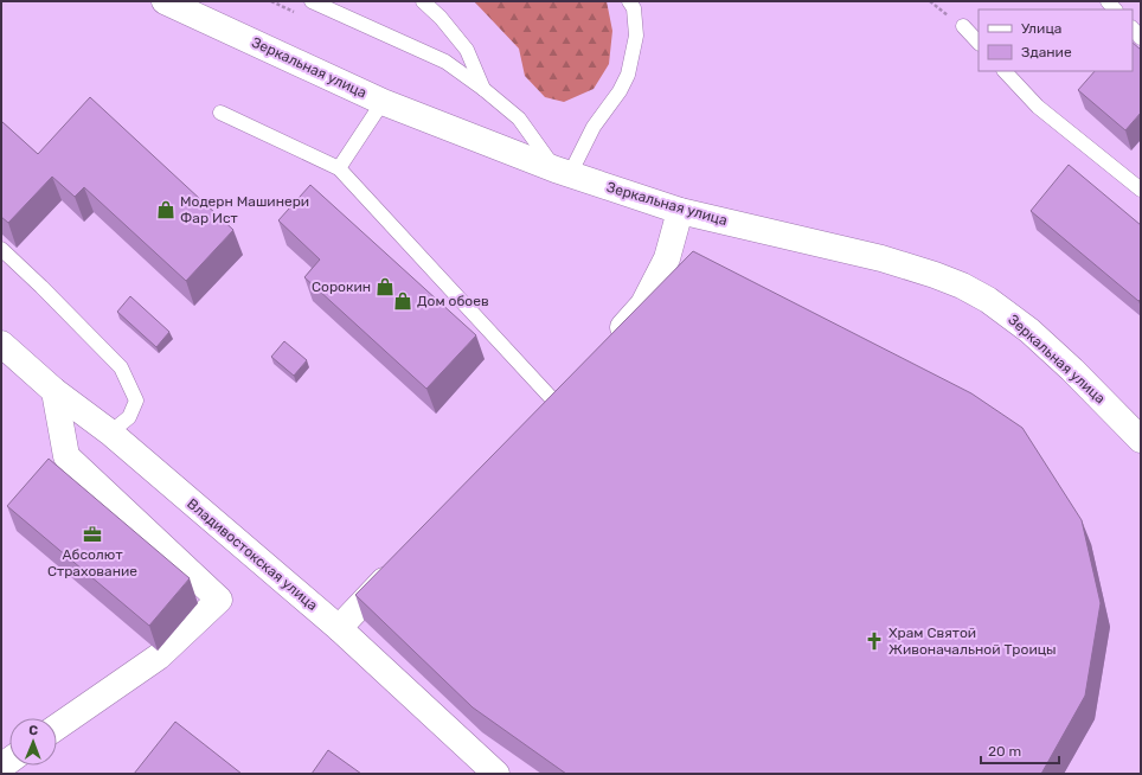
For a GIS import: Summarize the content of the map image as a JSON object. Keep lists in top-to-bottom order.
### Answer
{
  "streets": {
    "street": ["Зеркальная улица", "Владивостокская улица"]
  },
  "places": {
    "shop": ["Модерн Машинери Фар Ист", "Сорокин", "Дом обоев"],
    "office": ["Абсолют Страхование"],
    "church": ["Храм Святой Живоначальной Троицы"]
  },
  "legend": ["Улица", "Здание"],
  "scale_bar": "20 m",
  "north": "top"
}
